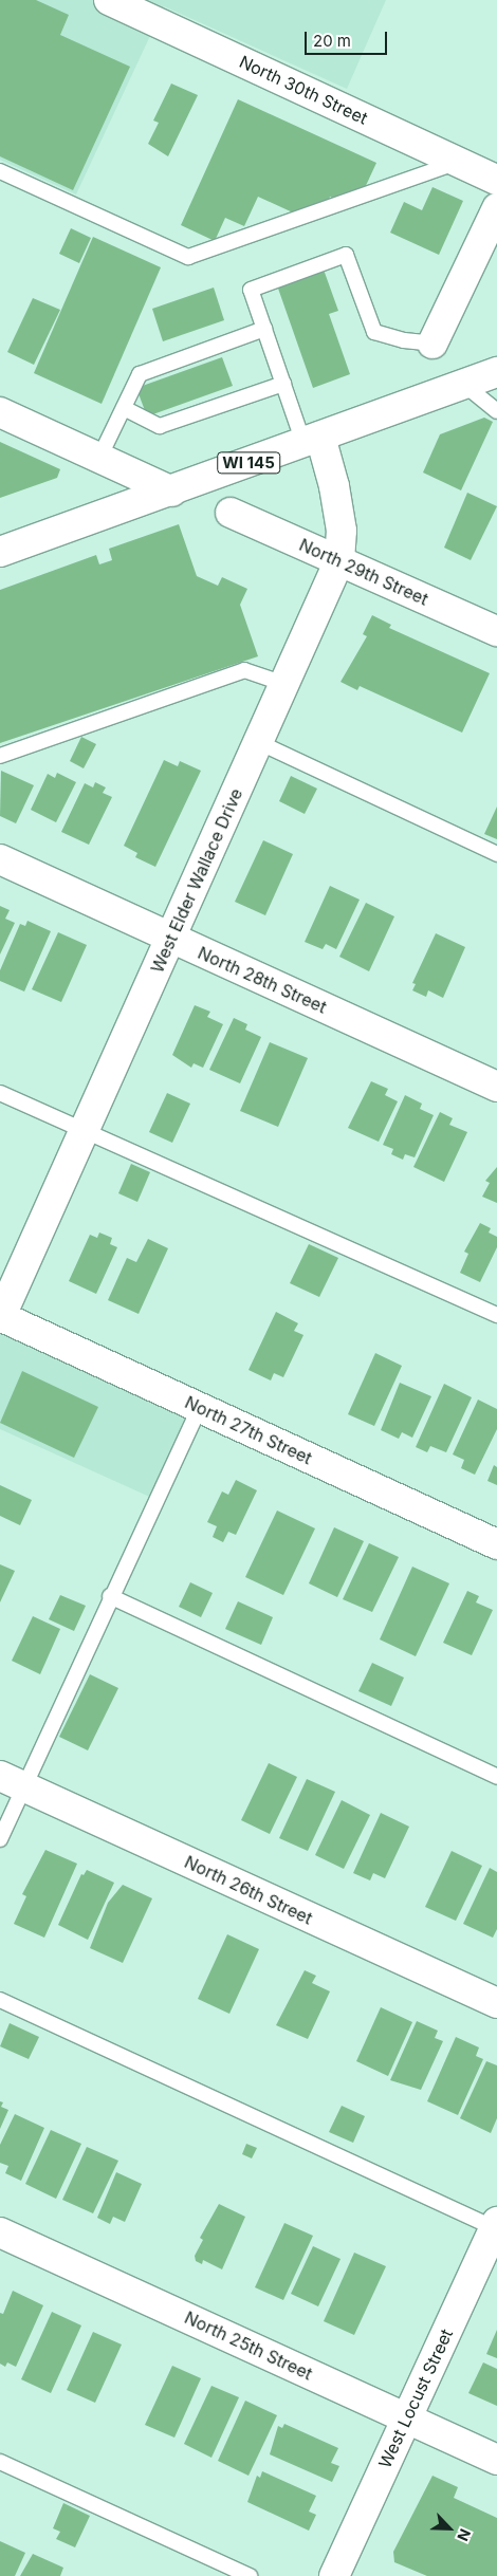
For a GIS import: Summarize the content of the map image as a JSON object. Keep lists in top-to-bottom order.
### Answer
{
  "streets": {
    "street": [
      "North 30th Street",
      "WI 145",
      "North 29th Street",
      "West Elder Wallace Drive",
      "North 28th Street",
      "North 27th Street",
      "North 26th Street",
      "North 25th Street",
      "West Locust Street"
    ]
  },
  "crossings": [
    ["WI 145", "West Elder Wallace Drive"],
    ["North 29th Street", "West Elder Wallace Drive"],
    ["West Elder Wallace Drive", "North 28th Street"],
    ["West Elder Wallace Drive", "North 27th Street"],
    ["North 25th Street", "West Locust Street"]
  ],
  "scale_bar": "20 m",
  "north": "bottom right"
}
